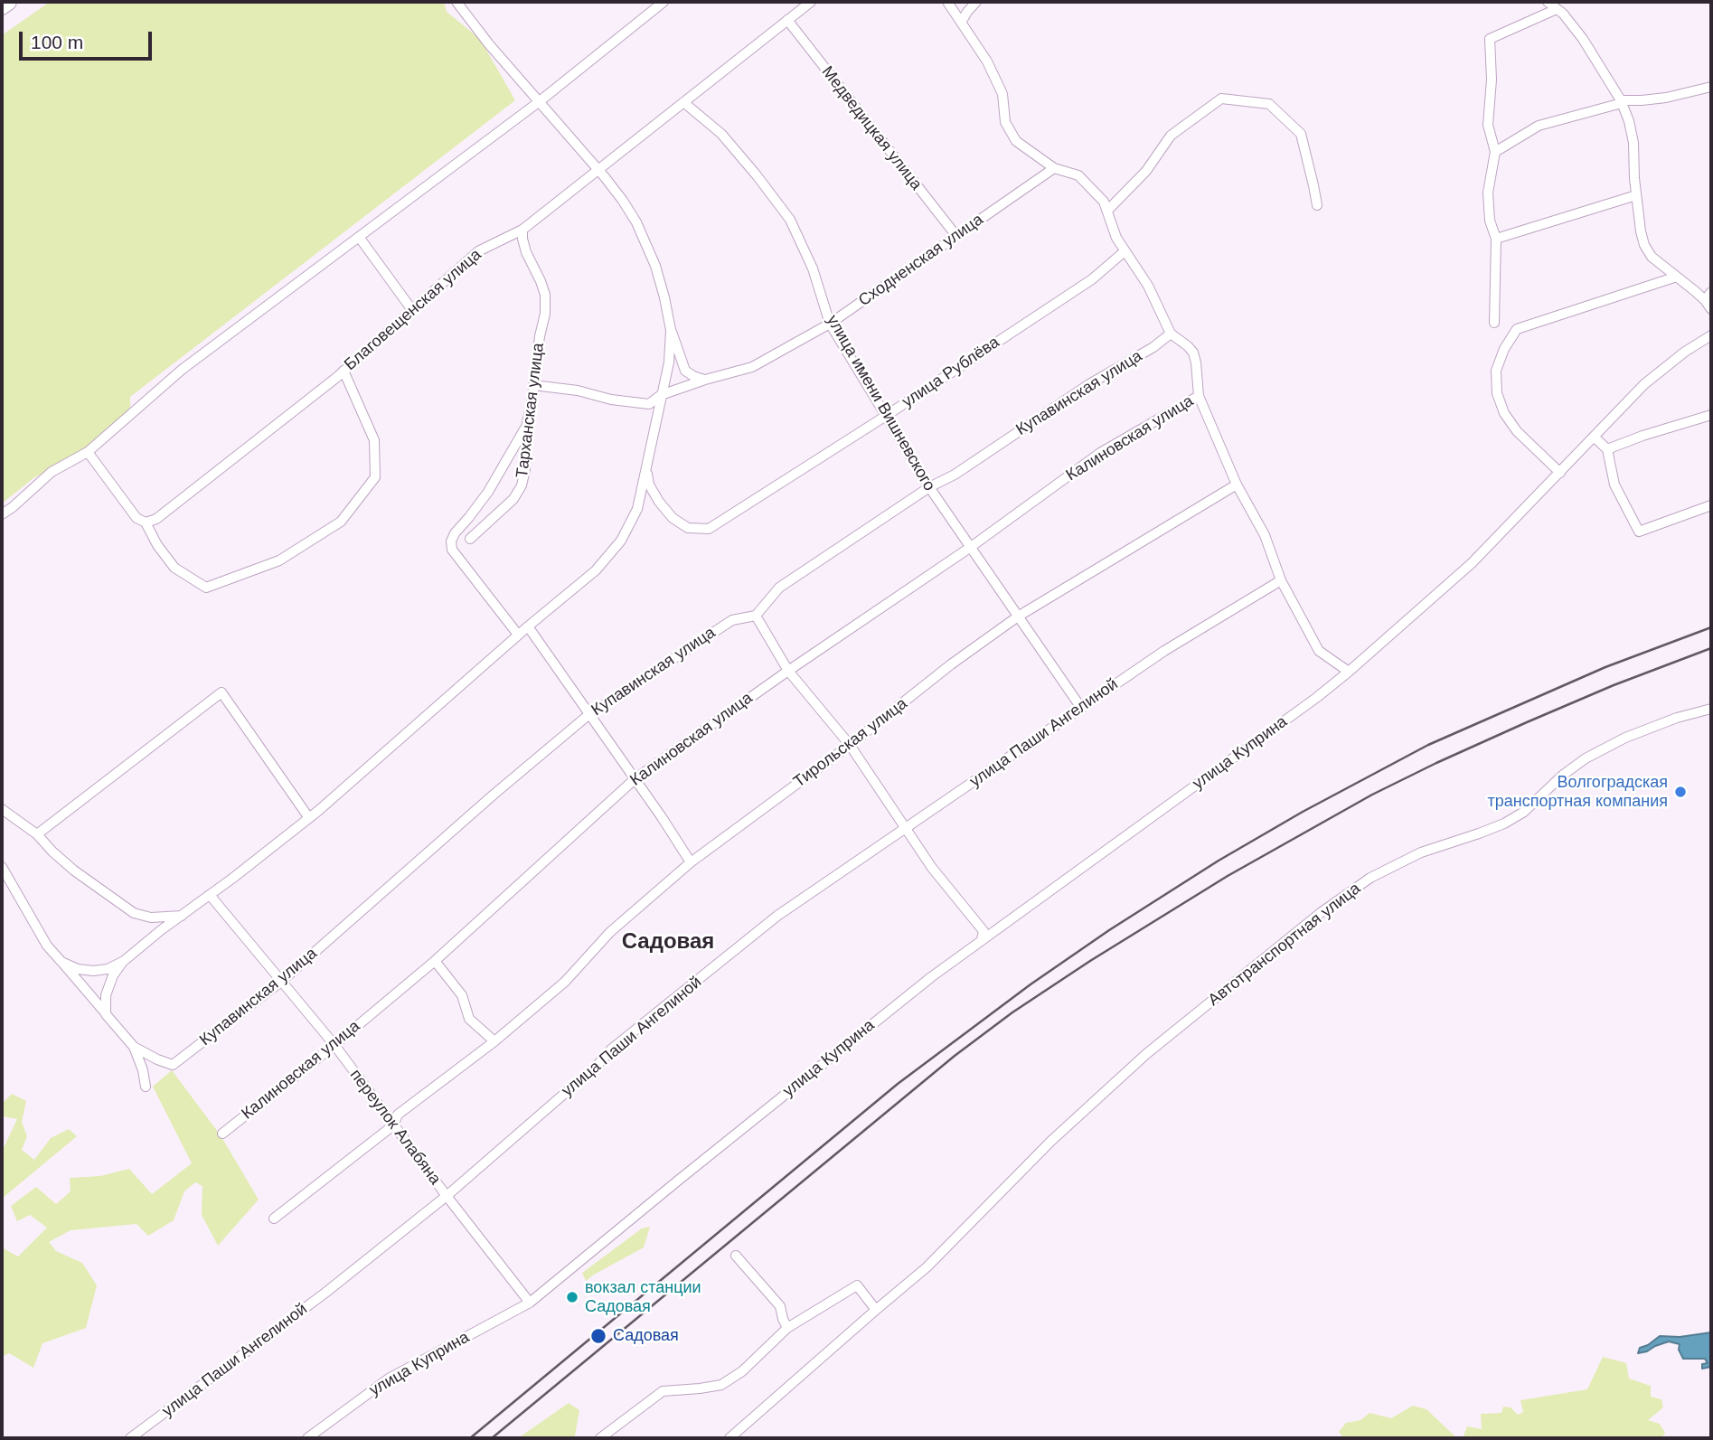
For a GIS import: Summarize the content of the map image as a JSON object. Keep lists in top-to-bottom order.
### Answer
{
  "streets": {
    "street": [
      "Медведицкая улица",
      "Сходненская улица",
      "Благовещенская улица",
      "улица Рублёва",
      "Купавинская улица",
      "улица имени Вишневского",
      "Тарханская улица",
      "Калиновская улица",
      "улица Паши Ангелиной",
      "Тирольская улица",
      "улица Куприна",
      "Автотранспортная улица",
      "переулок Алабяна"
    ]
  },
  "crossings": [
    ["Медведицкая улица", "Сходненская улица"],
    ["Медведицкая улица", "Благовещенская улица"],
    ["Сходненская улица", "улица имени Вишневского"],
    ["Сходненская улица", "Тарханская улица"],
    ["Благовещенская улица", "улица имени Вишневского"],
    ["Благовещенская улица", "Тарханская улица"],
    ["улица Рублёва", "улица имени Вишневского"],
    ["Купавинская улица", "улица имени Вишневского"],
    ["Купавинская улица", "переулок Алабяна"],
    ["улица имени Вишневского", "Калиновская улица"],
    ["улица имени Вишневского", "улица Паши Ангелиной"],
    ["улица имени Вишневского", "Тирольская улица"],
    ["Калиновская улица", "переулок Алабяна"],
    ["улица Паши Ангелиной", "переулок Алабяна"],
    ["Тирольская улица", "переулок Алабяна"],
    ["улица Куприна", "переулок Алабяна"]
  ],
  "districts": ["Садовая"],
  "places": ["Волгоградская транспортная компания", "вокзал станции Садовая", "Садовая"],
  "scale_bar": "100 m"
}
